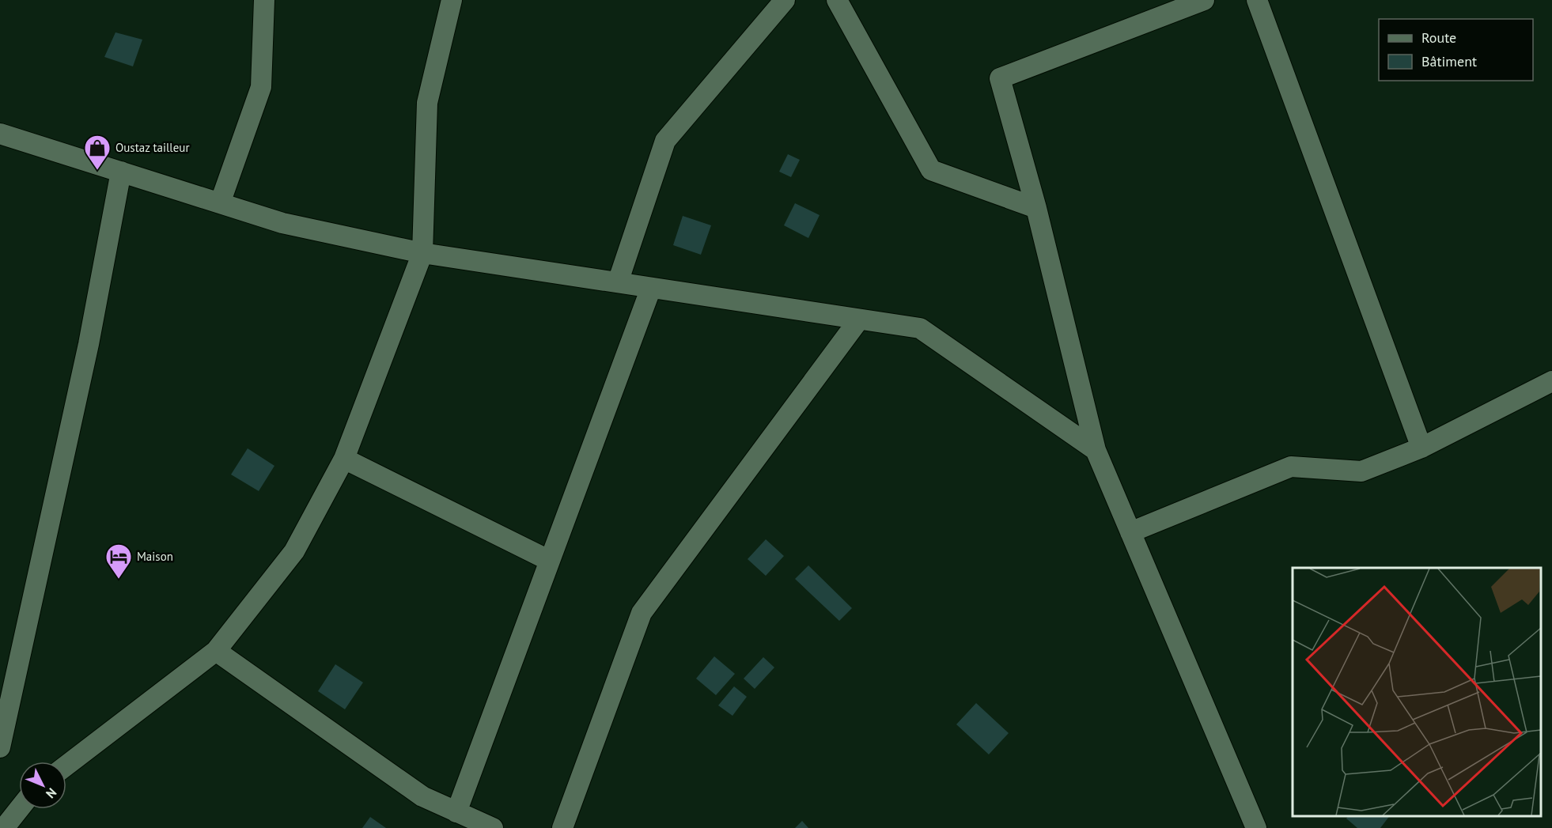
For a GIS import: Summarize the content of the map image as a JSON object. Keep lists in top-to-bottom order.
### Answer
{
  "places": {
    "shop": ["Oustaz tailleur"],
    "hotel": ["Maison"]
  },
  "legend": ["Route", "Bâtiment"],
  "north": "bottom right"
}
